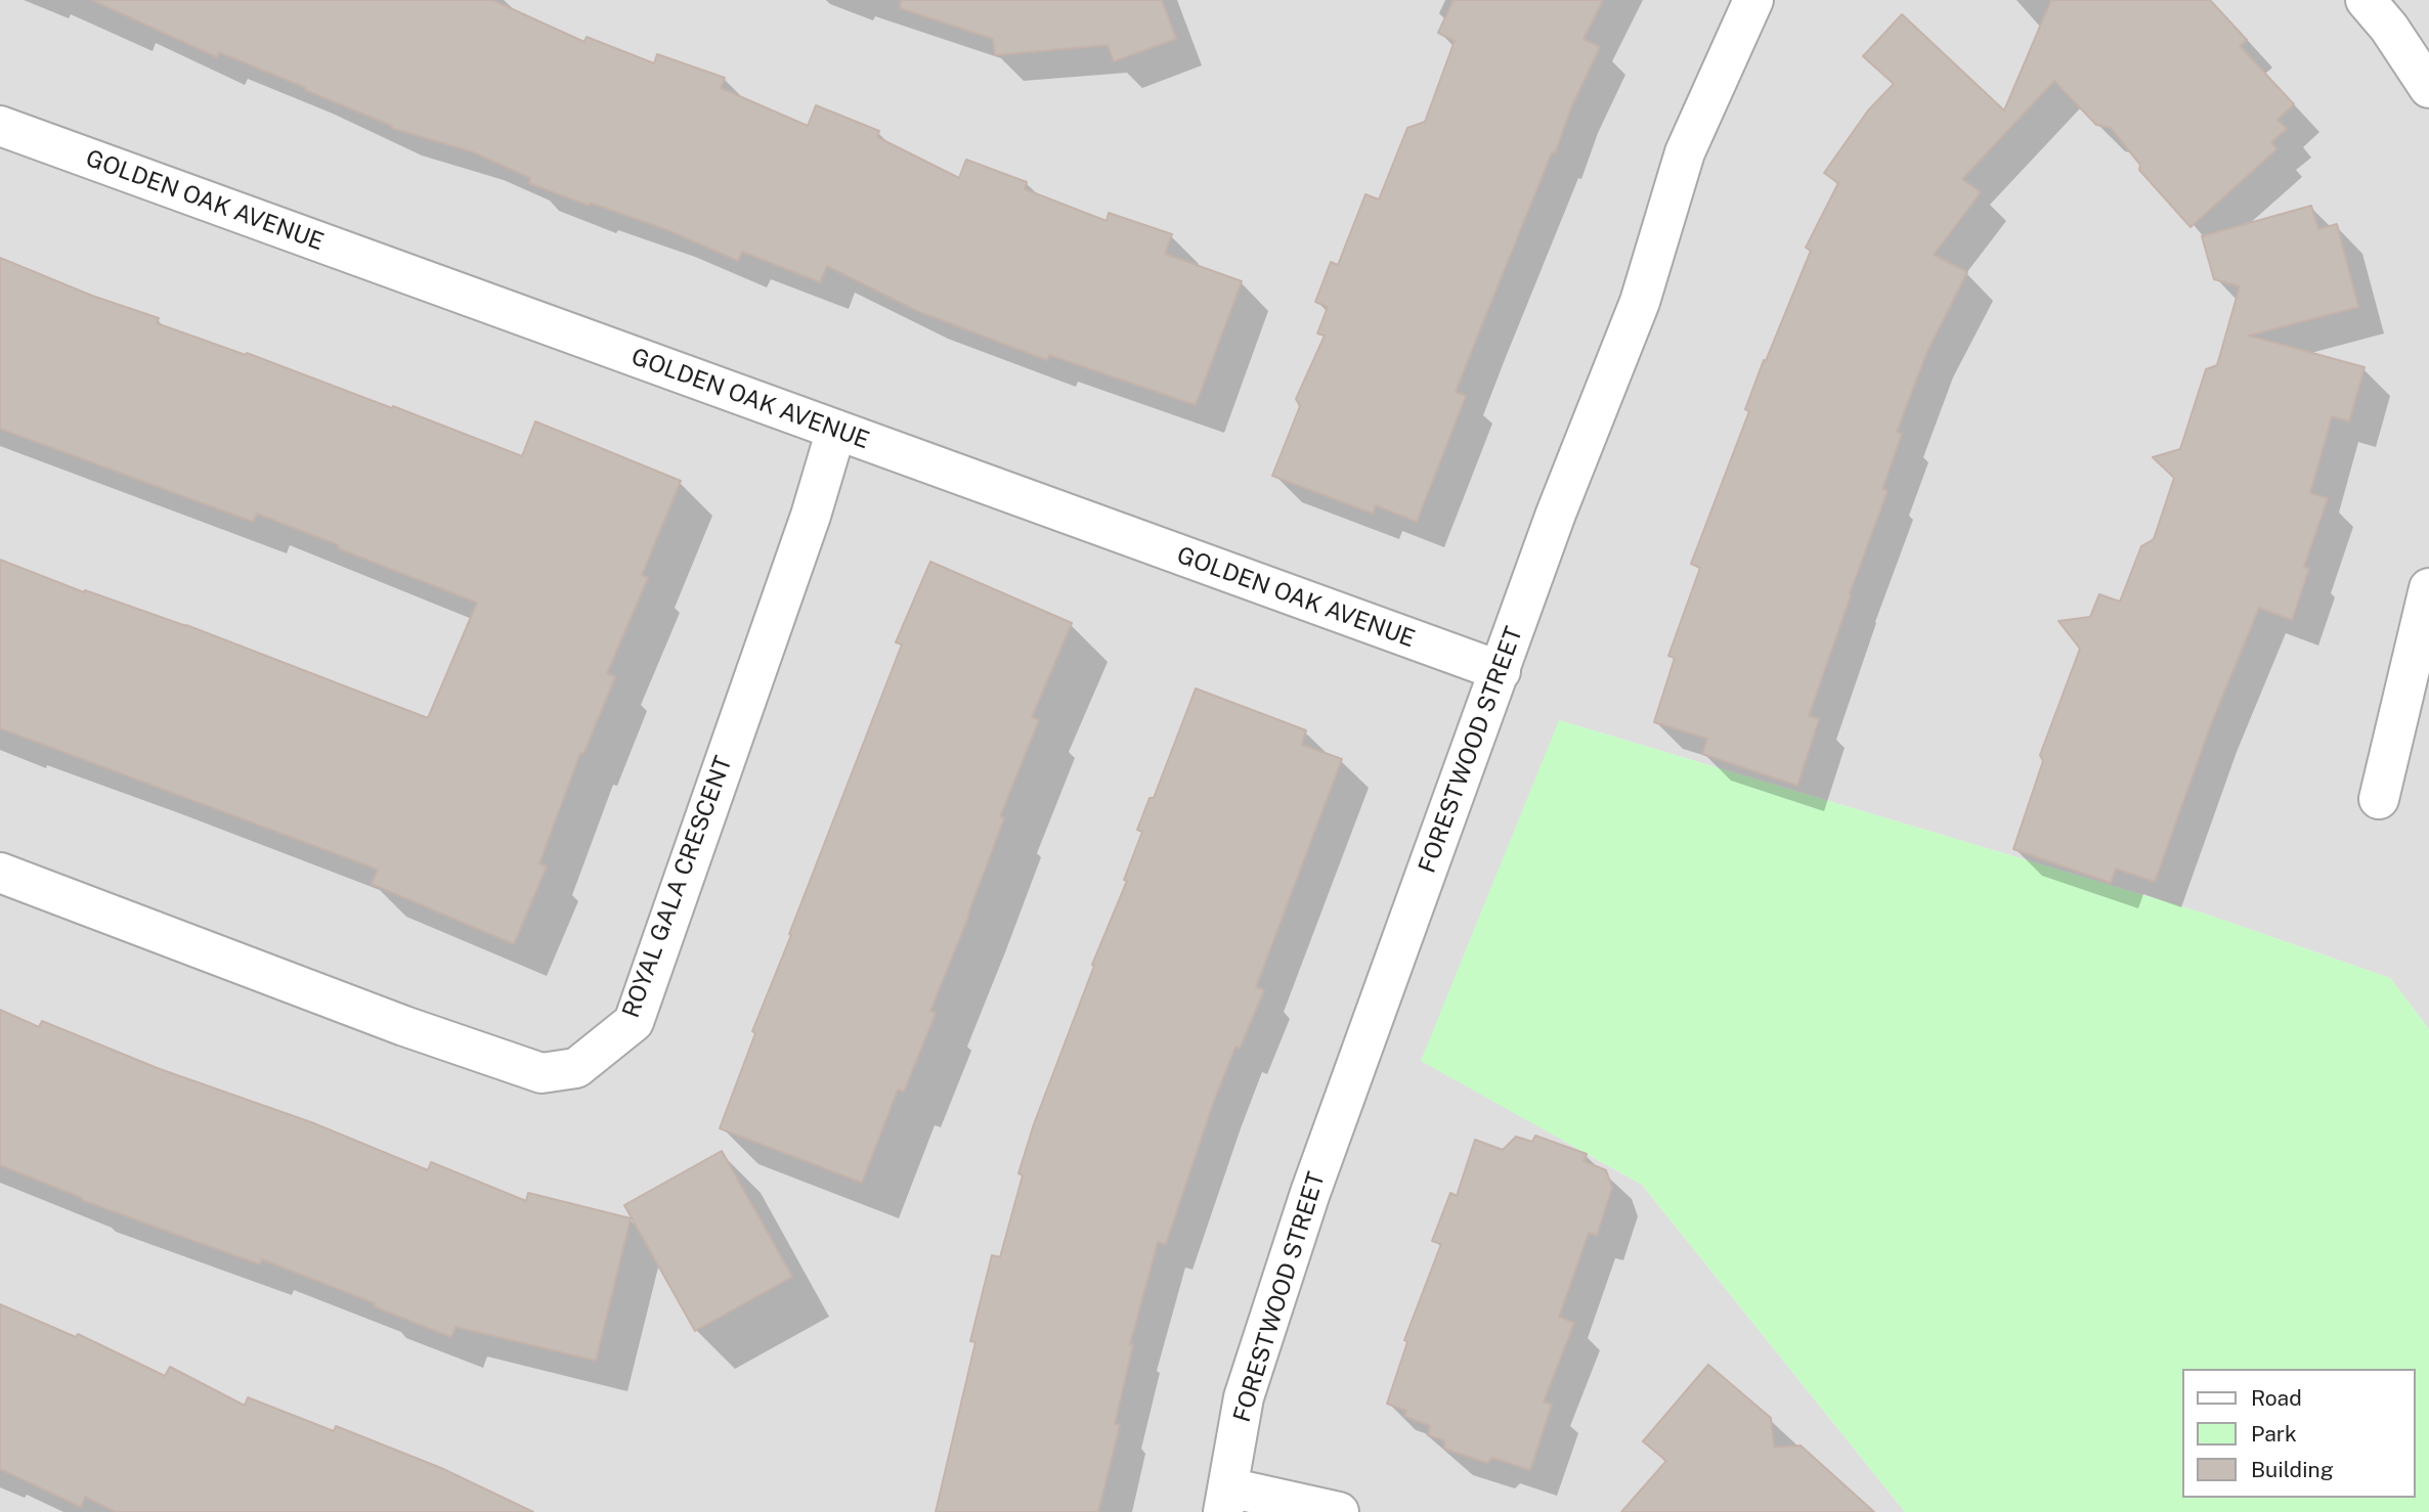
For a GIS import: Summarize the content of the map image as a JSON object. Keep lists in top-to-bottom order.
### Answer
{
  "streets": {
    "street": ["GOLDEN OAK AVENUE", "FORESTWOOD STREET", "ROYAL GALA CRESCENT"]
  },
  "crossings": [
    ["GOLDEN OAK AVENUE", "FORESTWOOD STREET"],
    ["GOLDEN OAK AVENUE", "ROYAL GALA CRESCENT"]
  ],
  "legend": ["Road", "Park", "Building"]
}
